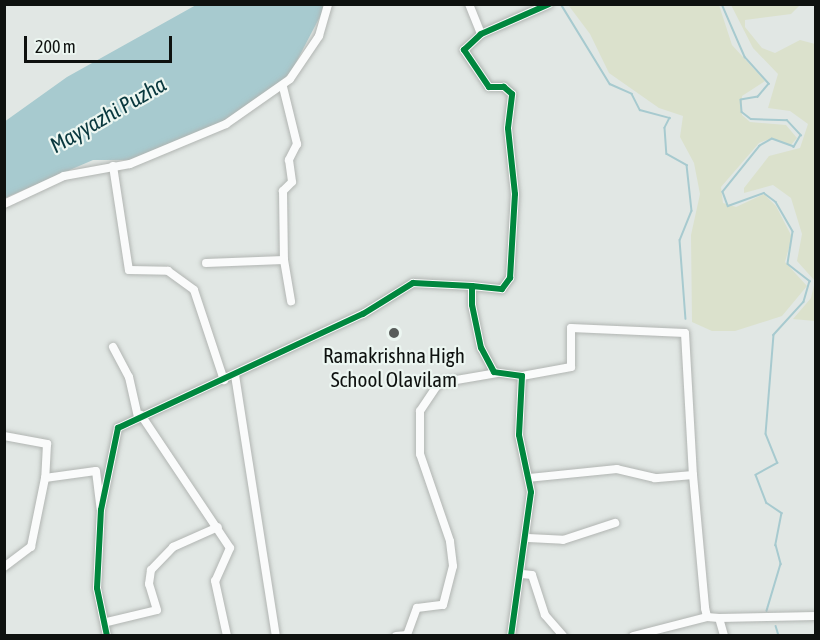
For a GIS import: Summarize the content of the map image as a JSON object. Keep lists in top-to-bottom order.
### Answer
{
  "water": ["Mayyazhi Puzha"],
  "places": ["Ramakrishna High School Olavilam"],
  "scale_bar": "200 m"
}
